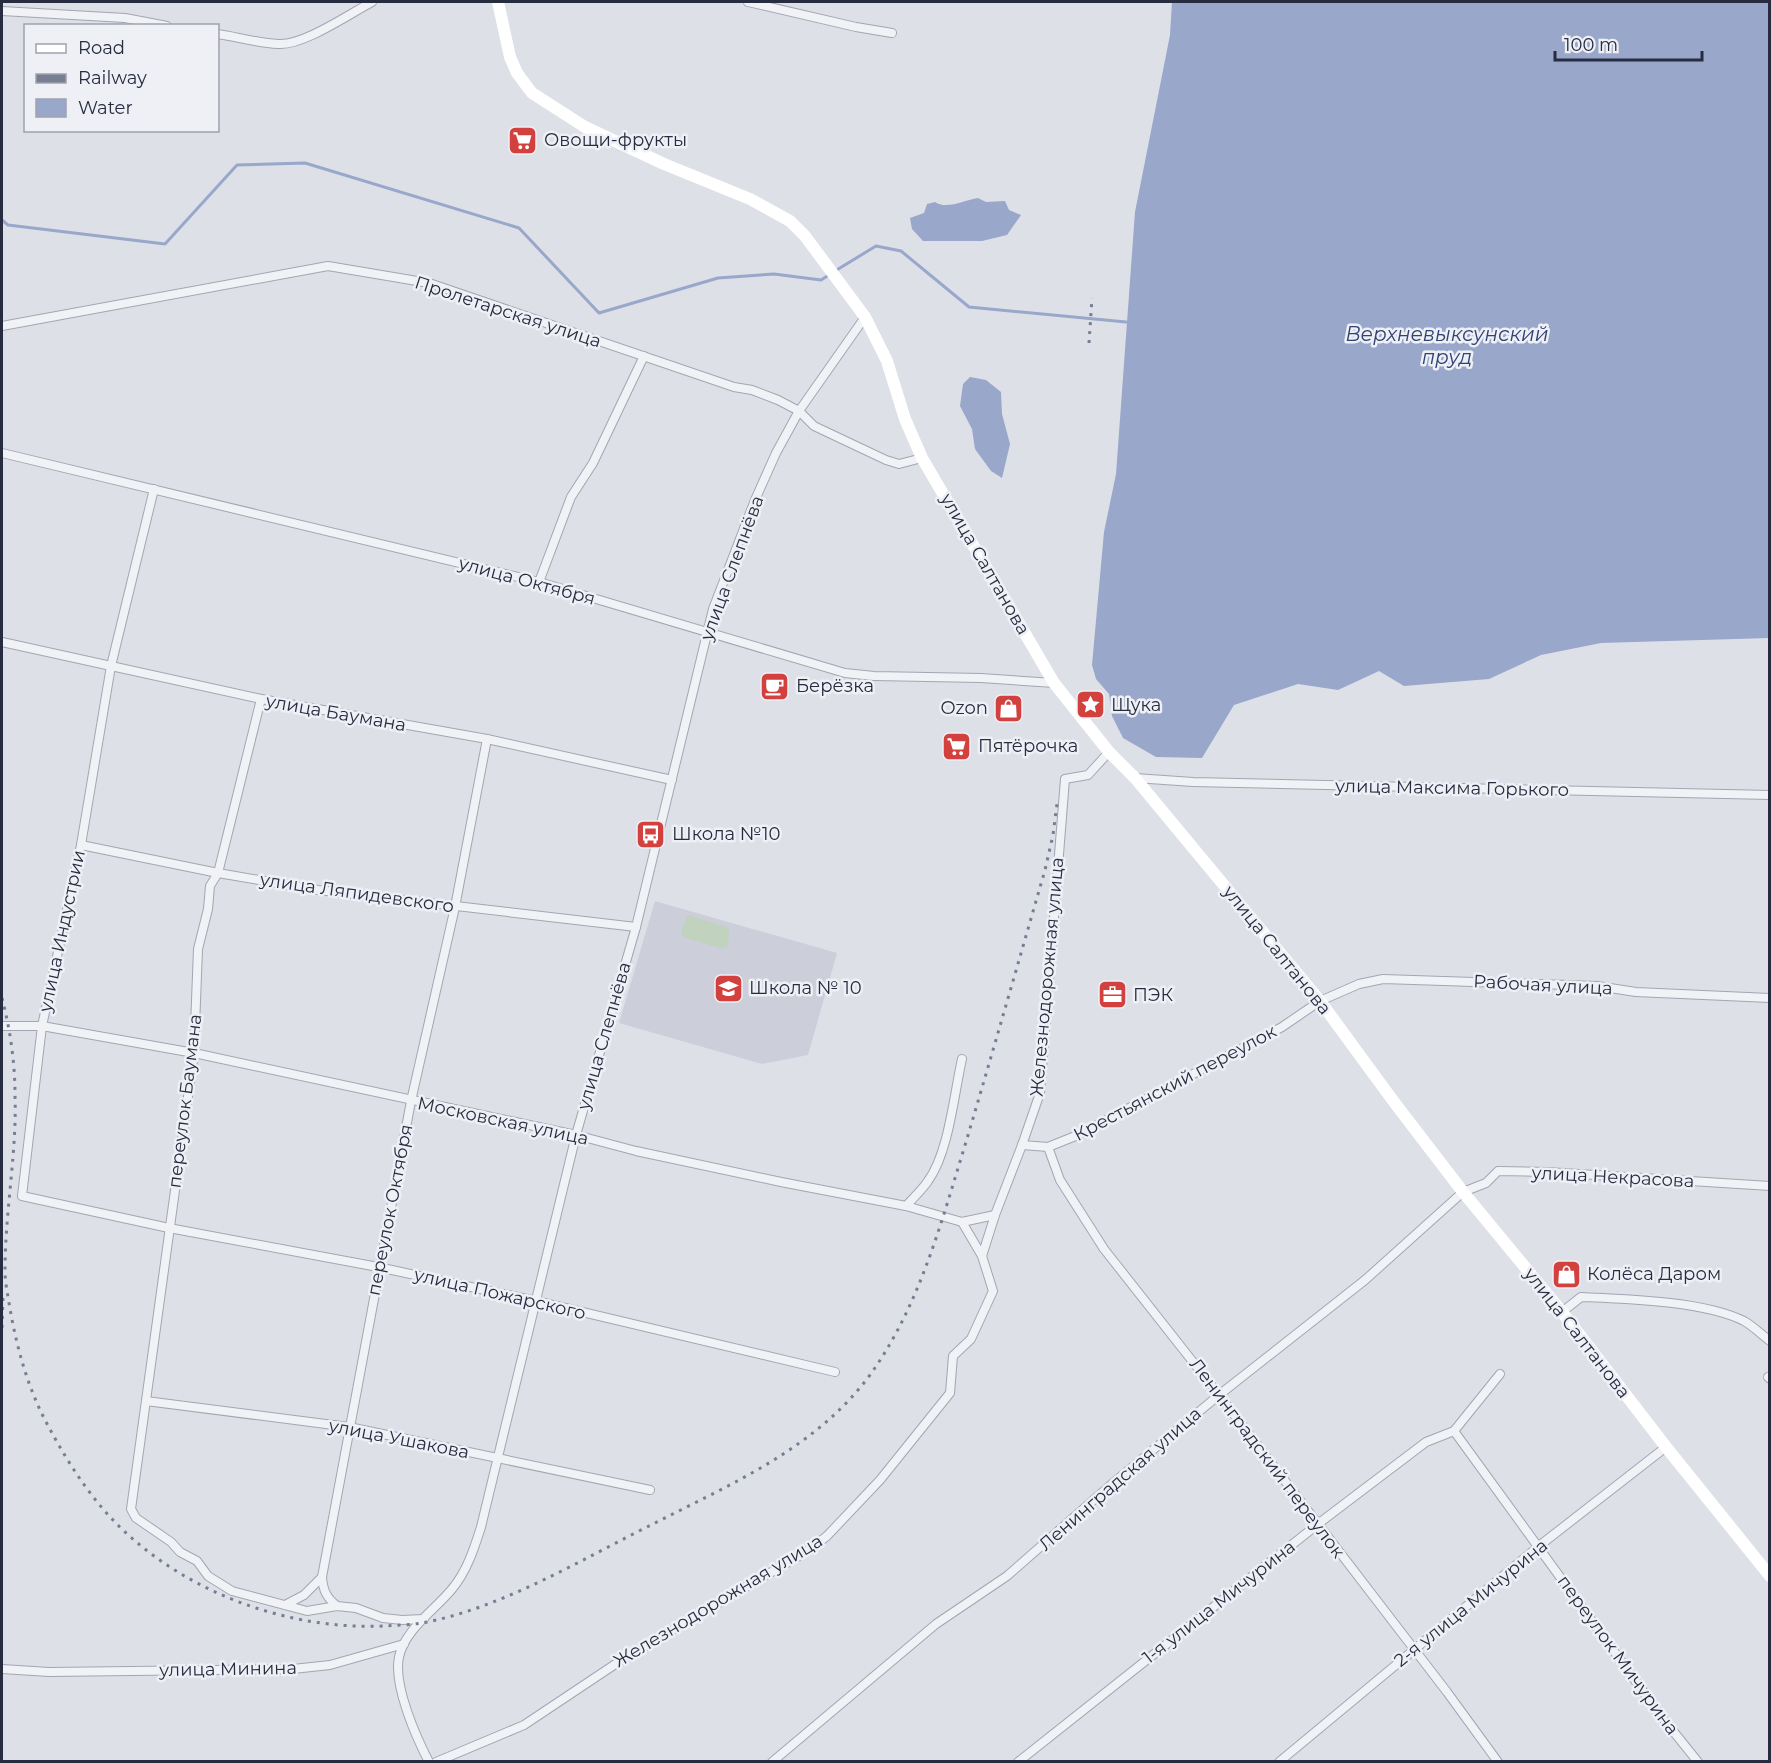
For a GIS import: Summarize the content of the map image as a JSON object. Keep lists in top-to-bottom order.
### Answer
{
  "streets": {
    "main road": ["улица Салтанова"],
    "street": [
      "Пролетарская улица",
      "улица Слепнёва",
      "улица Октября",
      "улица Баумана",
      "улица Максима Горького",
      "улица Ляпидевского",
      "улица Индустрии",
      "Железнодорожная улица",
      "Рабочая улица",
      "Крестьянский переулок",
      "переулок Баумана",
      "Московская улица",
      "улица Некрасова",
      "переулок Октября",
      "улица Пожарского",
      "улица Ушакова",
      "Ленинградский переулок",
      "Ленинградская улица",
      "1-я улица Мичурина",
      "2-я улица Мичурина",
      "переулок Мичурина",
      "улица Минина"
    ]
  },
  "crossings": [
    ["Пролетарская улица", "улица Салтанова"],
    ["Пролетарская улица", "улица Слепнёва"],
    ["улица Салтанова", "улица Слепнёва"],
    ["улица Салтанова", "улица Октября"],
    ["улица Салтанова", "улица Максима Горького"],
    ["улица Салтанова", "Железнодорожная улица"],
    ["улица Салтанова", "Рабочая улица"],
    ["улица Салтанова", "Крестьянский переулок"],
    ["улица Салтанова", "улица Некрасова"],
    ["улица Салтанова", "Ленинградская улица"],
    ["улица Салтанова", "2-я улица Мичурина"],
    ["улица Слепнёва", "улица Октября"],
    ["улица Слепнёва", "улица Баумана"],
    ["улица Слепнёва", "улица Ляпидевского"],
    ["улица Слепнёва", "Московская улица"],
    ["улица Слепнёва", "улица Пожарского"],
    ["улица Слепнёва", "улица Ушакова"],
    ["улица Слепнёва", "улица Минина"],
    ["улица Октября", "улица Индустрии"],
    ["улица Баумана", "улица Индустрии"],
    ["улица Баумана", "переулок Баумана"],
    ["улица Баумана", "переулок Октября"],
    ["улица Ляпидевского", "улица Индустрии"],
    ["улица Ляпидевского", "переулок Баумана"],
    ["улица Ляпидевского", "переулок Октября"],
    ["улица Индустрии", "Московская улица"],
    ["улица Индустрии", "улица Пожарского"],
    ["Железнодорожная улица", "Крестьянский переулок"],
    ["Рабочая улица", "Крестьянский переулок"],
    ["Крестьянский переулок", "Ленинградский переулок"],
    ["переулок Баумана", "Московская улица"],
    ["переулок Баумана", "улица Пожарского"],
    ["переулок Баумана", "улица Ушакова"],
    ["Московская улица", "переулок Октября"],
    ["улица Некрасова", "Ленинградская улица"],
    ["переулок Октября", "улица Пожарского"],
    ["переулок Октября", "улица Ушакова"],
    ["Ленинградский переулок", "Ленинградская улица"],
    ["Ленинградский переулок", "1-я улица Мичурина"],
    ["Ленинградский переулок", "2-я улица Мичурина"],
    ["1-я улица Мичурина", "переулок Мичурина"],
    ["2-я улица Мичурина", "переулок Мичурина"]
  ],
  "water": ["Верхневыксунский пруд"],
  "places": {
    "supermarket": ["Овощи-фрукты", "Пятёрочка"],
    "cafe": ["Берёзка"],
    "place": ["Щука"],
    "shop": ["Ozon", "Колёса Даром"],
    "bus stop": ["Школа №10"],
    "school or university": ["Школа № 10"],
    "office": ["ПЭК"]
  },
  "legend": ["Road", "Railway", "Water"],
  "scale_bar": "100 m"
}
